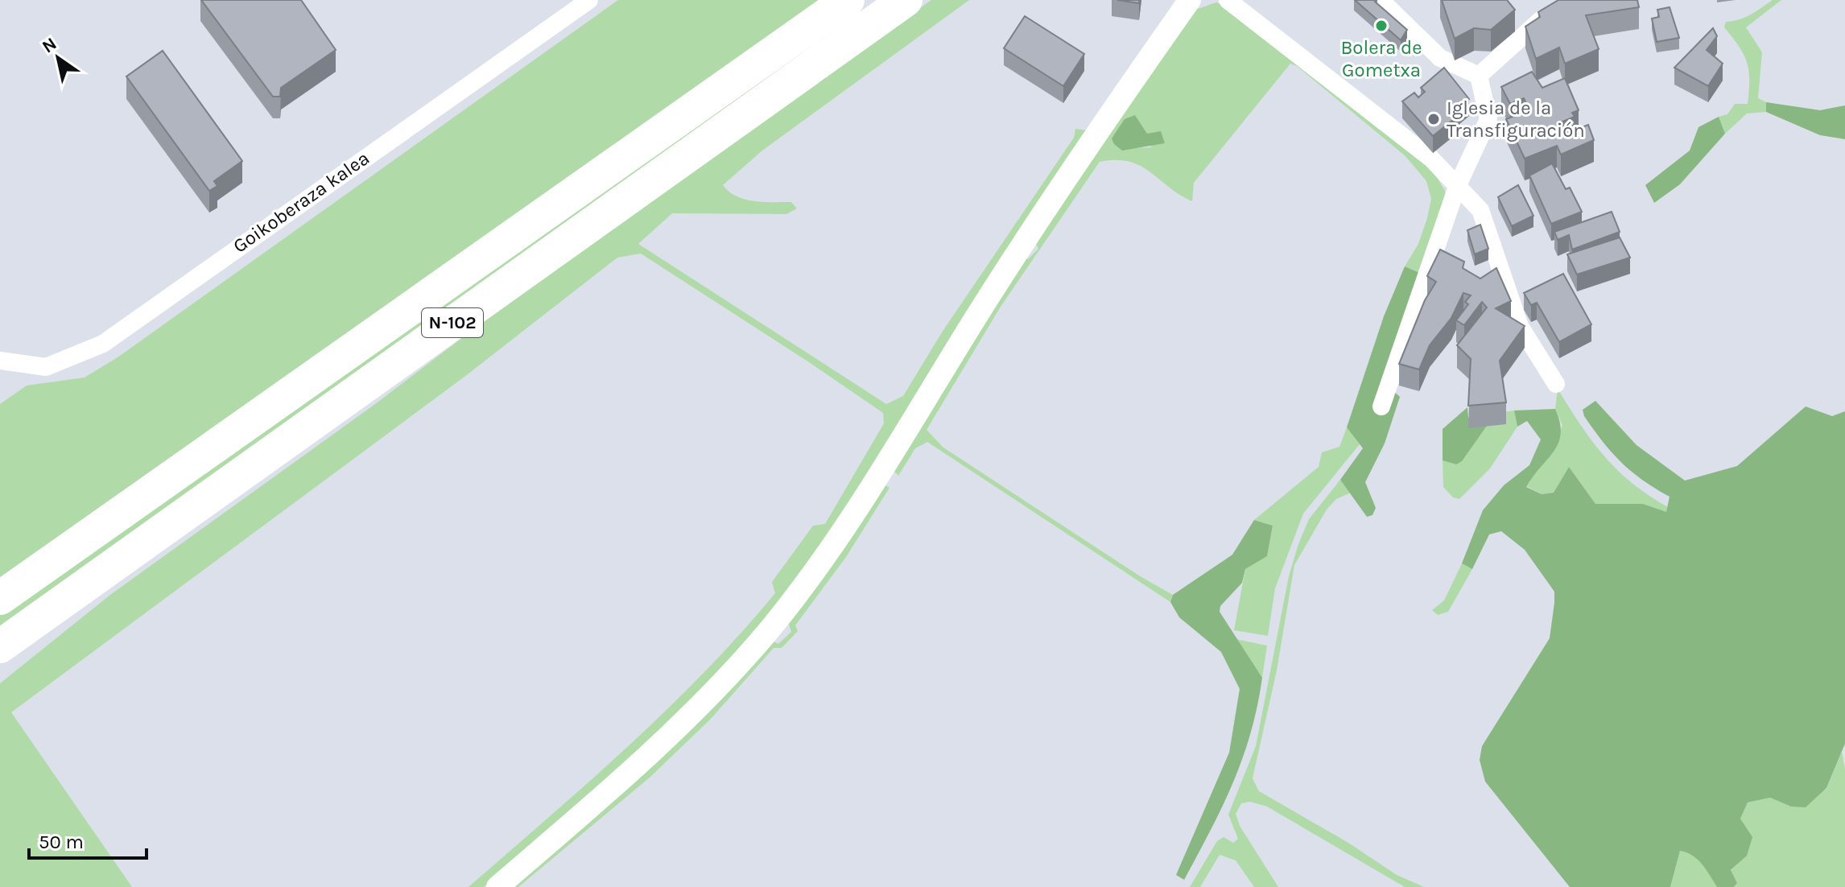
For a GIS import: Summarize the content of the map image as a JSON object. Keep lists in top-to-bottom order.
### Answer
{
  "streets": {
    "highway": ["N-102"],
    "street": ["Goikoberaza kalea"]
  },
  "places": ["Bolera de Gometxa", "Iglesia de la Transfiguración"],
  "scale_bar": "50 m",
  "north": "top left"
}
